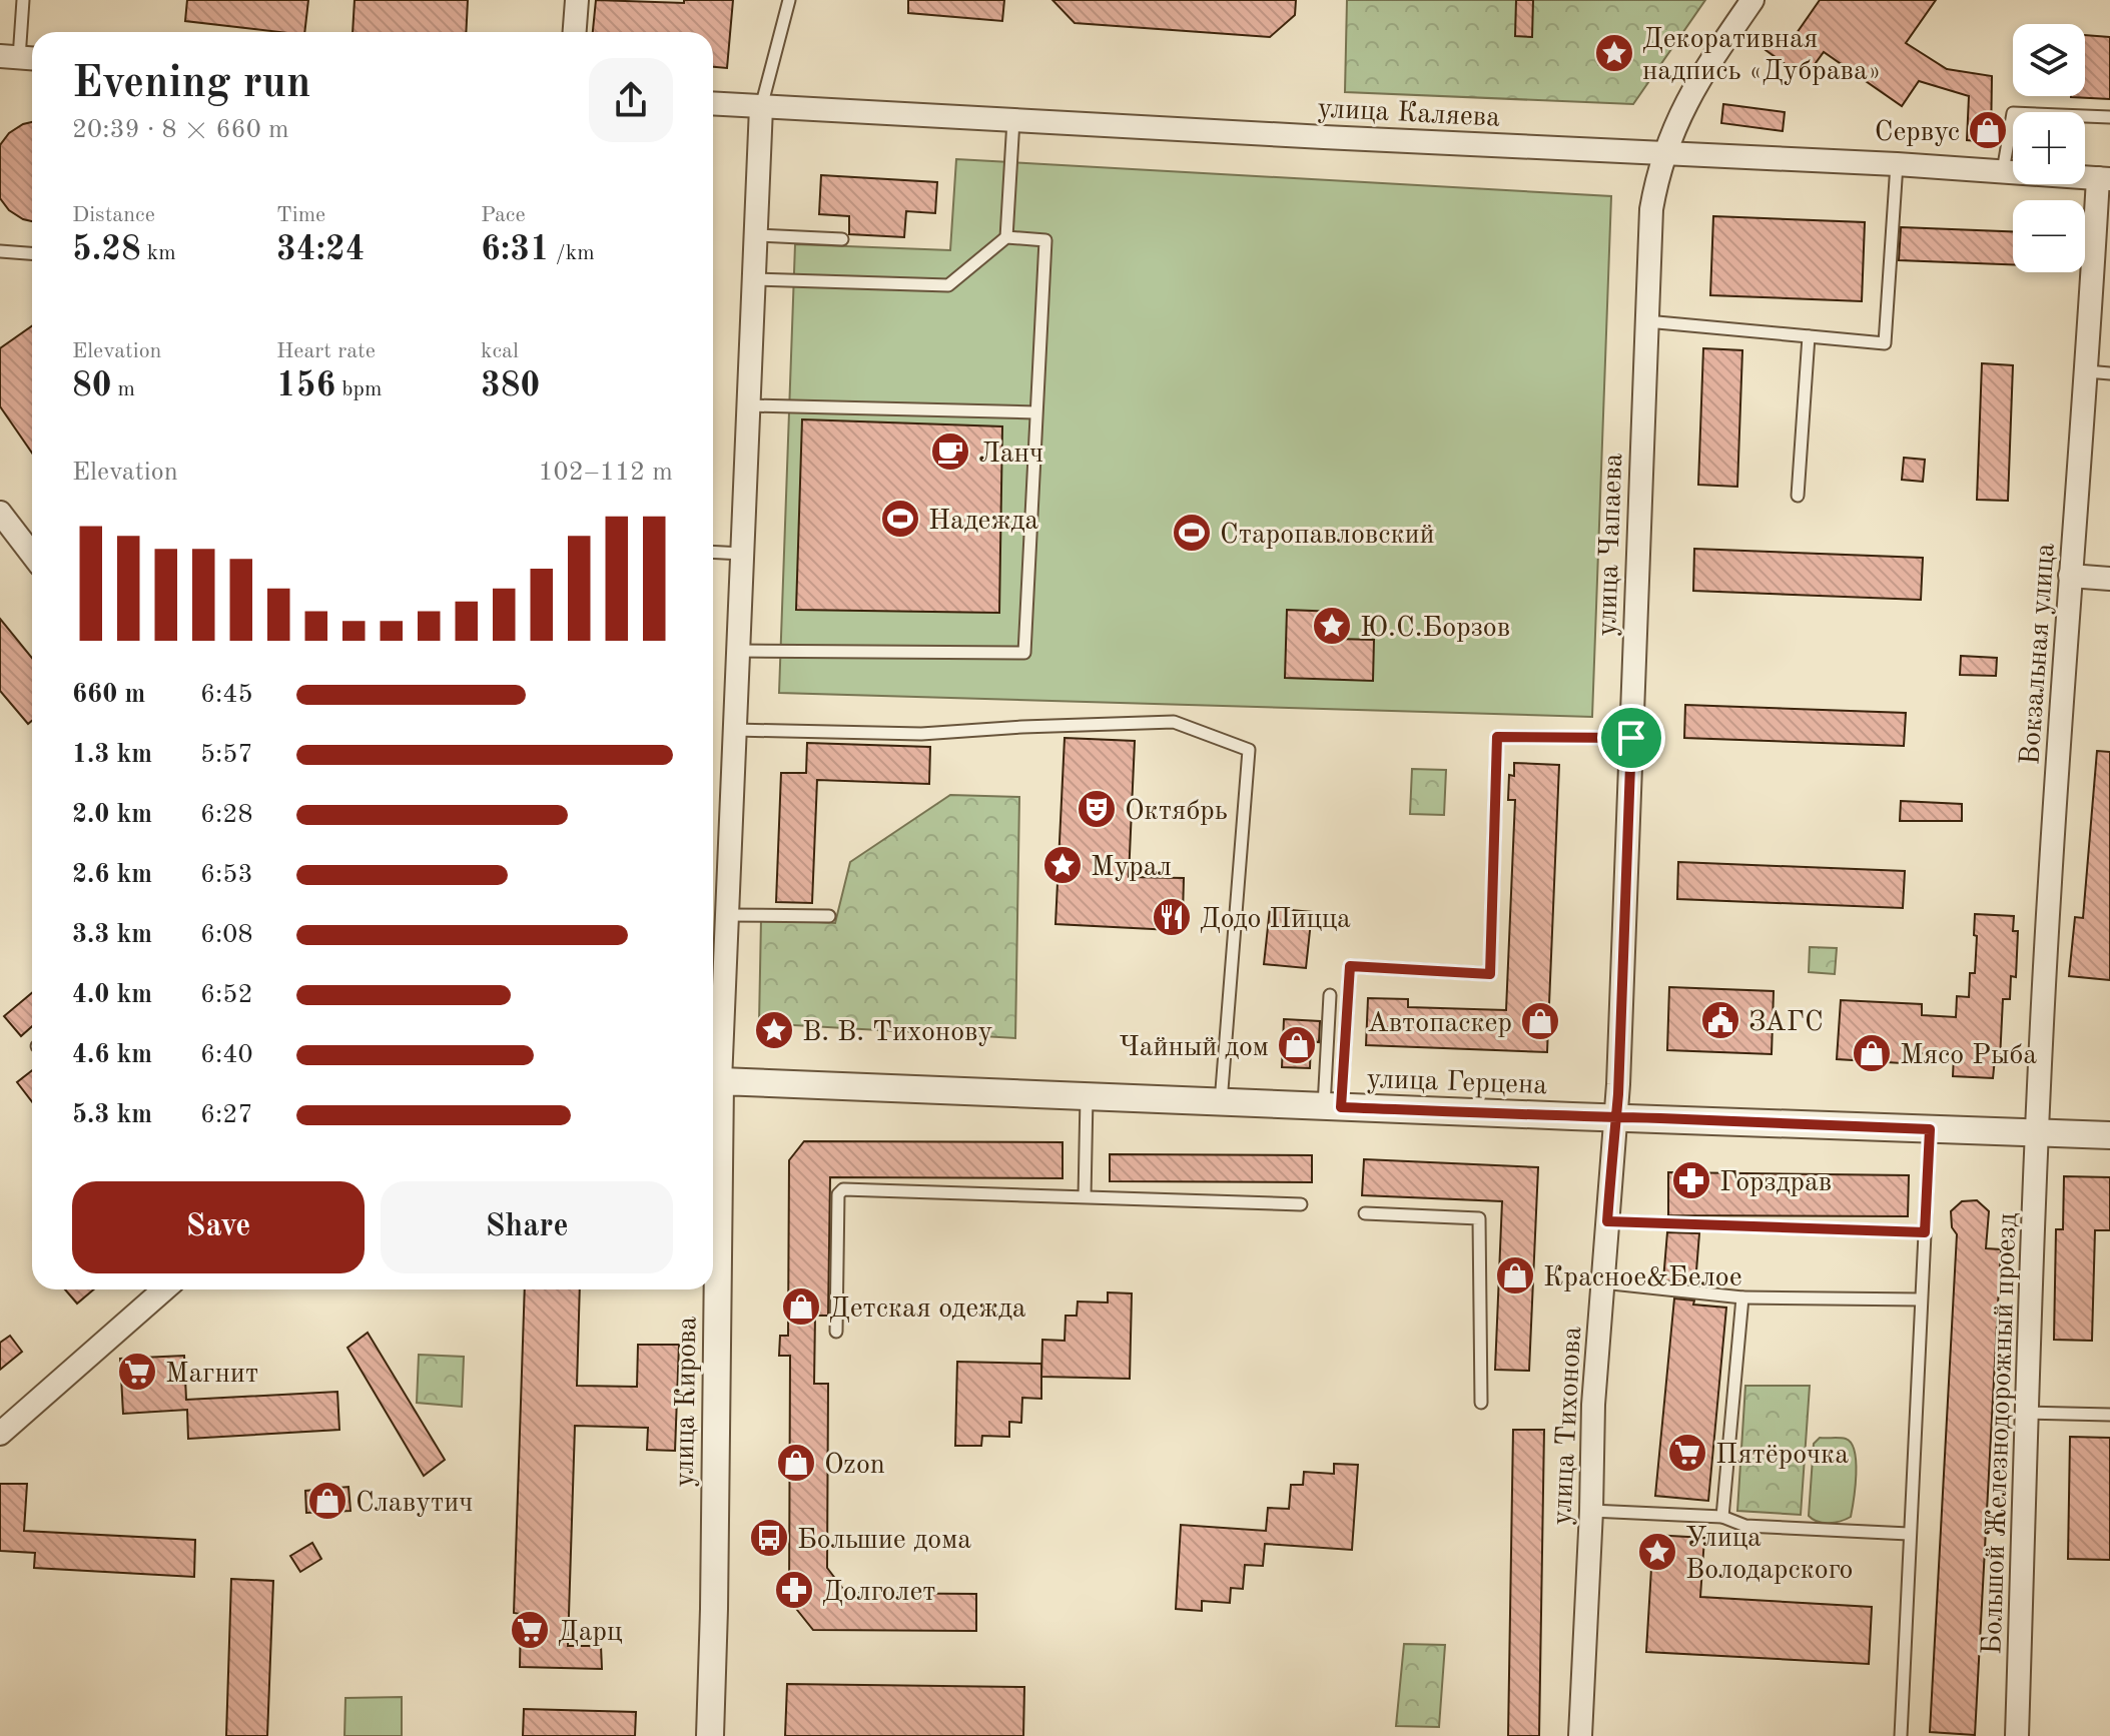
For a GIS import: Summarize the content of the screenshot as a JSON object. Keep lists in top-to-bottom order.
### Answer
{
  "streets": {
    "street": [
      "улица Каляева",
      "улица Чапаева",
      "Вокзальная улица",
      "улица Герцена",
      "улица Кирова",
      "улица Тихонова",
      "Большой Железнодорожный проезд"
    ]
  },
  "crossings": [
    ["улица Каляева", "улица Чапаева"],
    ["улица Каляева", "Вокзальная улица"],
    ["улица Каляева", "улица Кирова"],
    ["улица Чапаева", "улица Герцена"],
    ["улица Чапаева", "улица Тихонова"],
    ["Вокзальная улица", "улица Герцена"],
    ["Вокзальная улица", "Большой Железнодорожный проезд"],
    ["улица Герцена", "улица Тихонова"],
    ["улица Герцена", "Большой Железнодорожный проезд"]
  ],
  "places": {
    "place": [
      "Декоративная надпись «Дубрава»",
      "Ю.С.Борзов",
      "Мурал",
      "В. В. Тихонову",
      "Улица Володарского"
    ],
    "shop": [
      "Сервус",
      "Автопаскер",
      "Чайный дом",
      "Мясо Рыба",
      "Красное&Белое",
      "Детская одежда",
      "Ozon",
      "Славутич"
    ],
    "cafe": ["Ланч"],
    "sports": ["Надежда", "Старопавловский"],
    "theatre": ["Октябрь"],
    "restaurant": ["Додо Пицца"],
    "public building": ["ЗАГС"],
    "pharmacy": ["Горздрав", "Долголет"],
    "supermarket": ["Магнит", "Пятёрочка", "Дарц"],
    "bus stop": ["Большие дома"]
  },
  "page": {
    "map_buttons": ["+", "−"],
    "heading": ["Evening run", "20:39 · 8 × 660 m"],
    "stats": [
      ["Distance", "5.28 km"],
      ["Time", "34:24"],
      ["Pace", "6:31 /km"],
      ["Elevation", "80 m"],
      ["Heart rate", "156 bpm"],
      ["kcal", "380"]
    ],
    "chart": ["Elevation", "102–112 m"],
    "list": [
      {
        "name": "660 m",
        "note": "6:45"
      },
      {
        "name": "1.3 km",
        "note": "5:57"
      },
      {
        "name": "2.0 km",
        "note": "6:28"
      },
      {
        "name": "2.6 km",
        "note": "6:53"
      },
      {
        "name": "3.3 km",
        "note": "6:08"
      },
      {
        "name": "4.0 km",
        "note": "6:52"
      },
      {
        "name": "4.6 km",
        "note": "6:40"
      },
      {
        "name": "5.3 km",
        "note": "6:27"
      }
    ],
    "buttons": ["Save", "Share"]
  }
}
